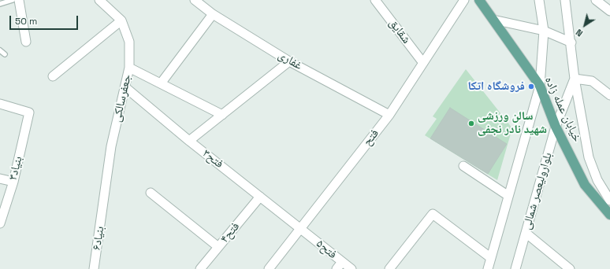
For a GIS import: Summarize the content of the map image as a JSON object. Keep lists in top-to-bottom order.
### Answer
{
  "streets": {
    "main road": ["خیابان عمله زاده"],
    "street": [
      "شقایق",
      "غفاری",
      "جعفرسالکی",
      "فتح",
      "فتح۳",
      "بنیاد۳",
      "بلوارولیعصر شمالی",
      "فتح۴",
      "بنیاد۶",
      "فتح۵"
    ]
  },
  "crossings": [
    ["شقایق", "فتح"],
    ["غفاری", "فتح"],
    ["جعفرسالکی", "فتح۳"],
    ["جعفرسالکی", "بنیاد۶"],
    ["خیابان عمله زاده", "بلوارولیعصر شمالی"],
    ["فتح", "فتح۳"],
    ["فتح", "فتح۵"],
    ["فتح۳", "فتح۴"],
    ["فتح۳", "فتح۵"]
  ],
  "places": ["فروشگاه اتکا", "سالن ورزشی شهید نادر نجفی"],
  "scale_bar": "50 m",
  "north": "bottom left"
}
